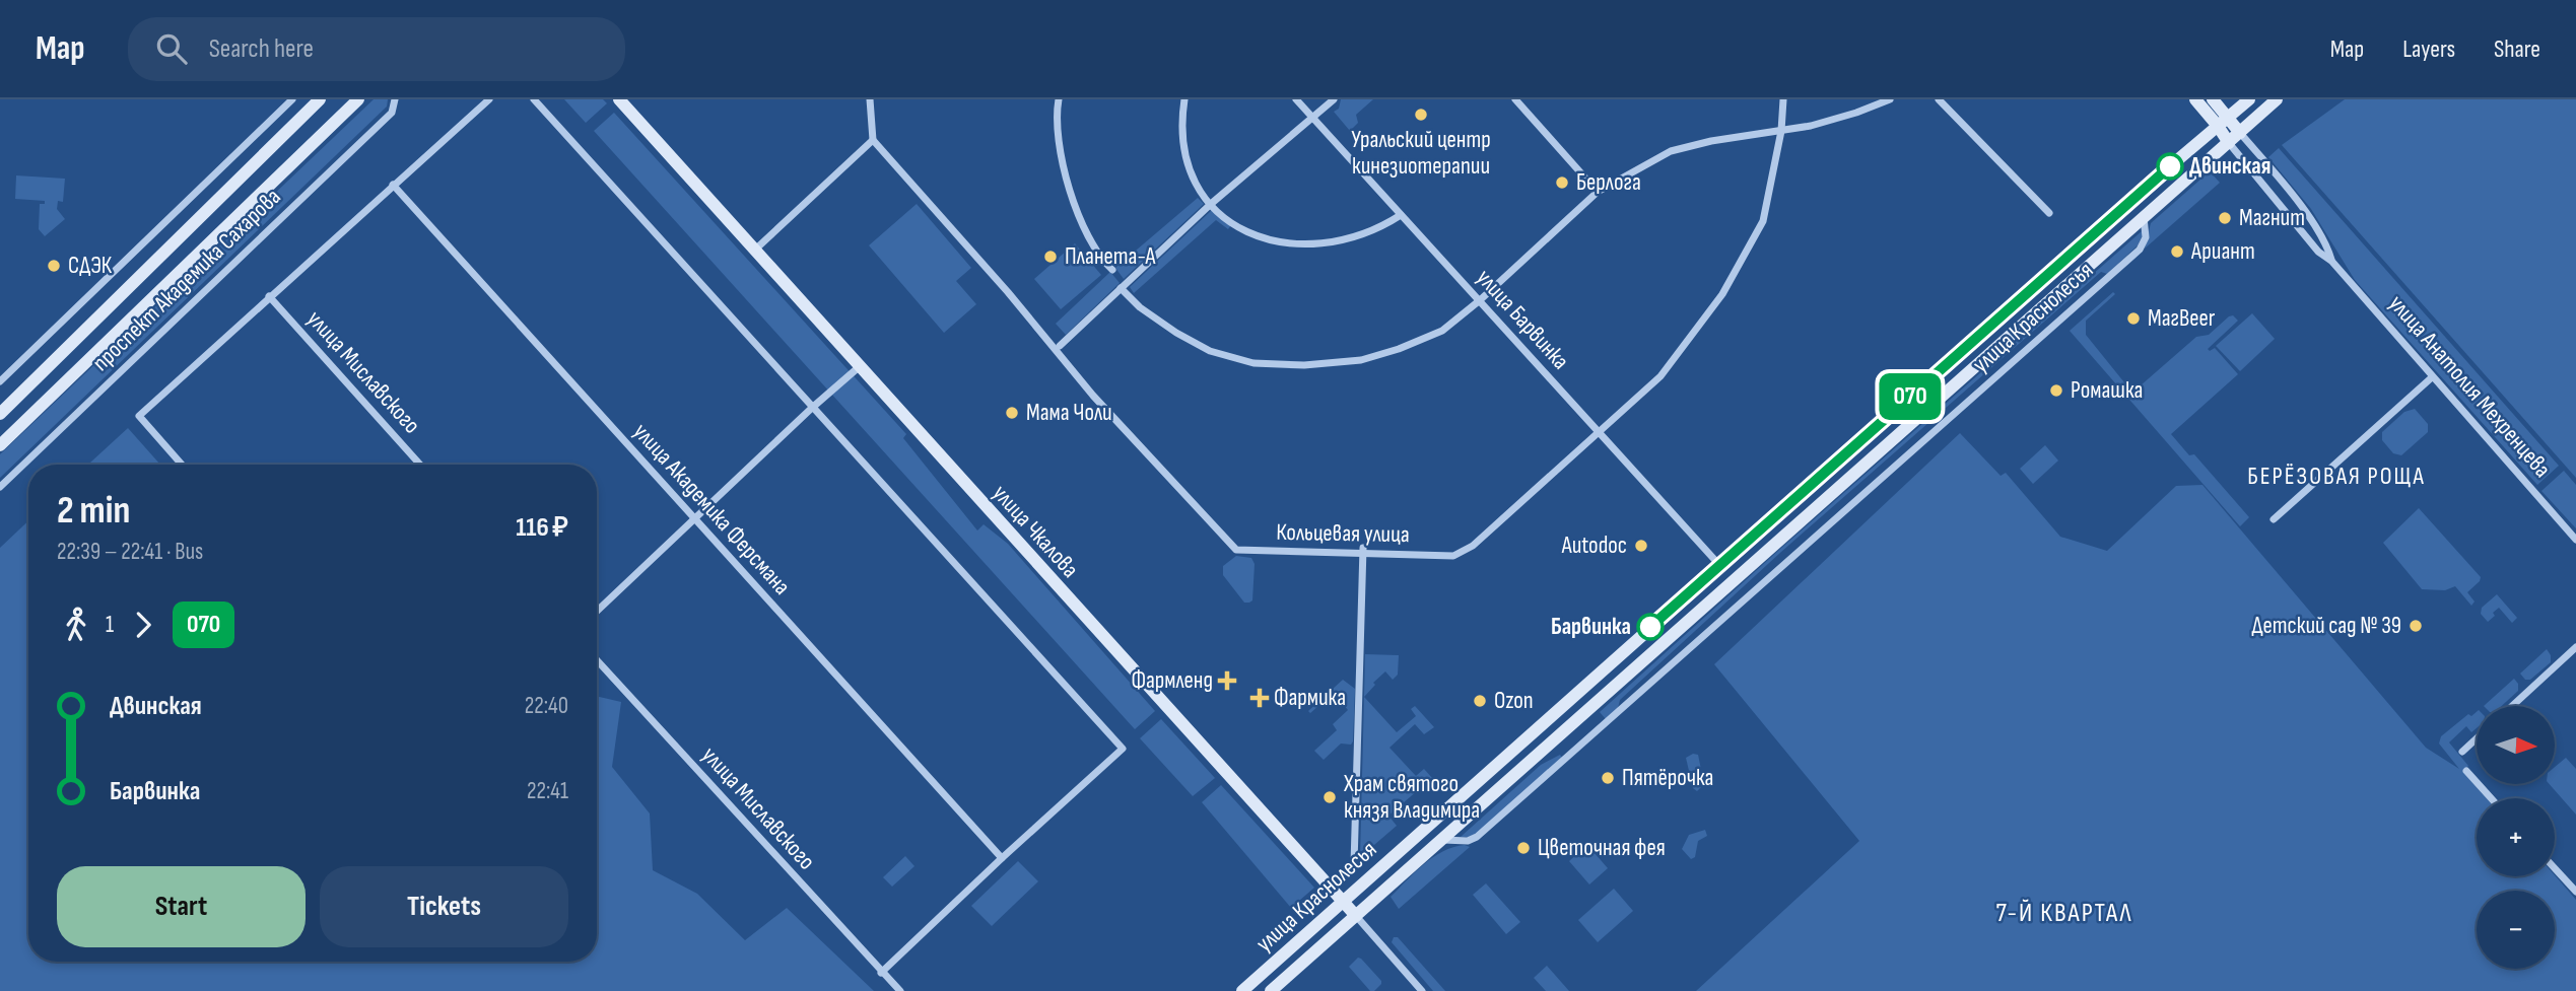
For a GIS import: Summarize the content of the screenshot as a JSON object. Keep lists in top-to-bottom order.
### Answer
{
  "streets": {
    "street": [
      "проспект Академика Сахарова",
      "улица Краснолесья",
      "улица Барвинка",
      "улица Миславского",
      "улица Анатолия Мехренцева",
      "улица Академика Ферсмана",
      "улица Чкалова",
      "Кольцевая улица"
    ]
  },
  "crossings": [
    ["улица Краснолесья", "улица Барвинка"],
    ["улица Краснолесья", "улица Анатолия Мехренцева"],
    ["улица Краснолесья", "улица Чкалова"],
    ["улица Барвинка", "Кольцевая улица"]
  ],
  "districts": ["БЕРЁЗОВАЯ РОЩА", "7-Й КВАРТАЛ"],
  "places": {
    "other": [
      "Уральский центр кинезиотерапии",
      "Двинская",
      "Берлога",
      "Магнит",
      "Ариант",
      "Планета-А",
      "СДЭК",
      "МагBeer",
      "Ромашка",
      "Мама Чоли",
      "Autodoc",
      "Детский сад № 39",
      "Барвинка",
      "Ozon",
      "Пятёрочка",
      "Храм святого князя Владимира",
      "Цветочная фея"
    ],
    "health": ["Фармленд", "Фармика"]
  },
  "lines": ["bus line 070"],
  "north": "right",
  "page": {
    "header": "Map",
    "search": "Search here",
    "nav": ["Map", "Layers", "Share"],
    "on_map": "070",
    "heading": ["2 min", "22:39 – 22:41 · Bus", "116 ₽"],
    "legs": ["1", "070"],
    "list": [
      {
        "name": "Двинская",
        "value": "22:40"
      },
      {
        "name": "Барвинка",
        "value": "22:41"
      }
    ],
    "map_buttons": ["+", "−"],
    "buttons": ["Start", "Tickets"]
  }
}
